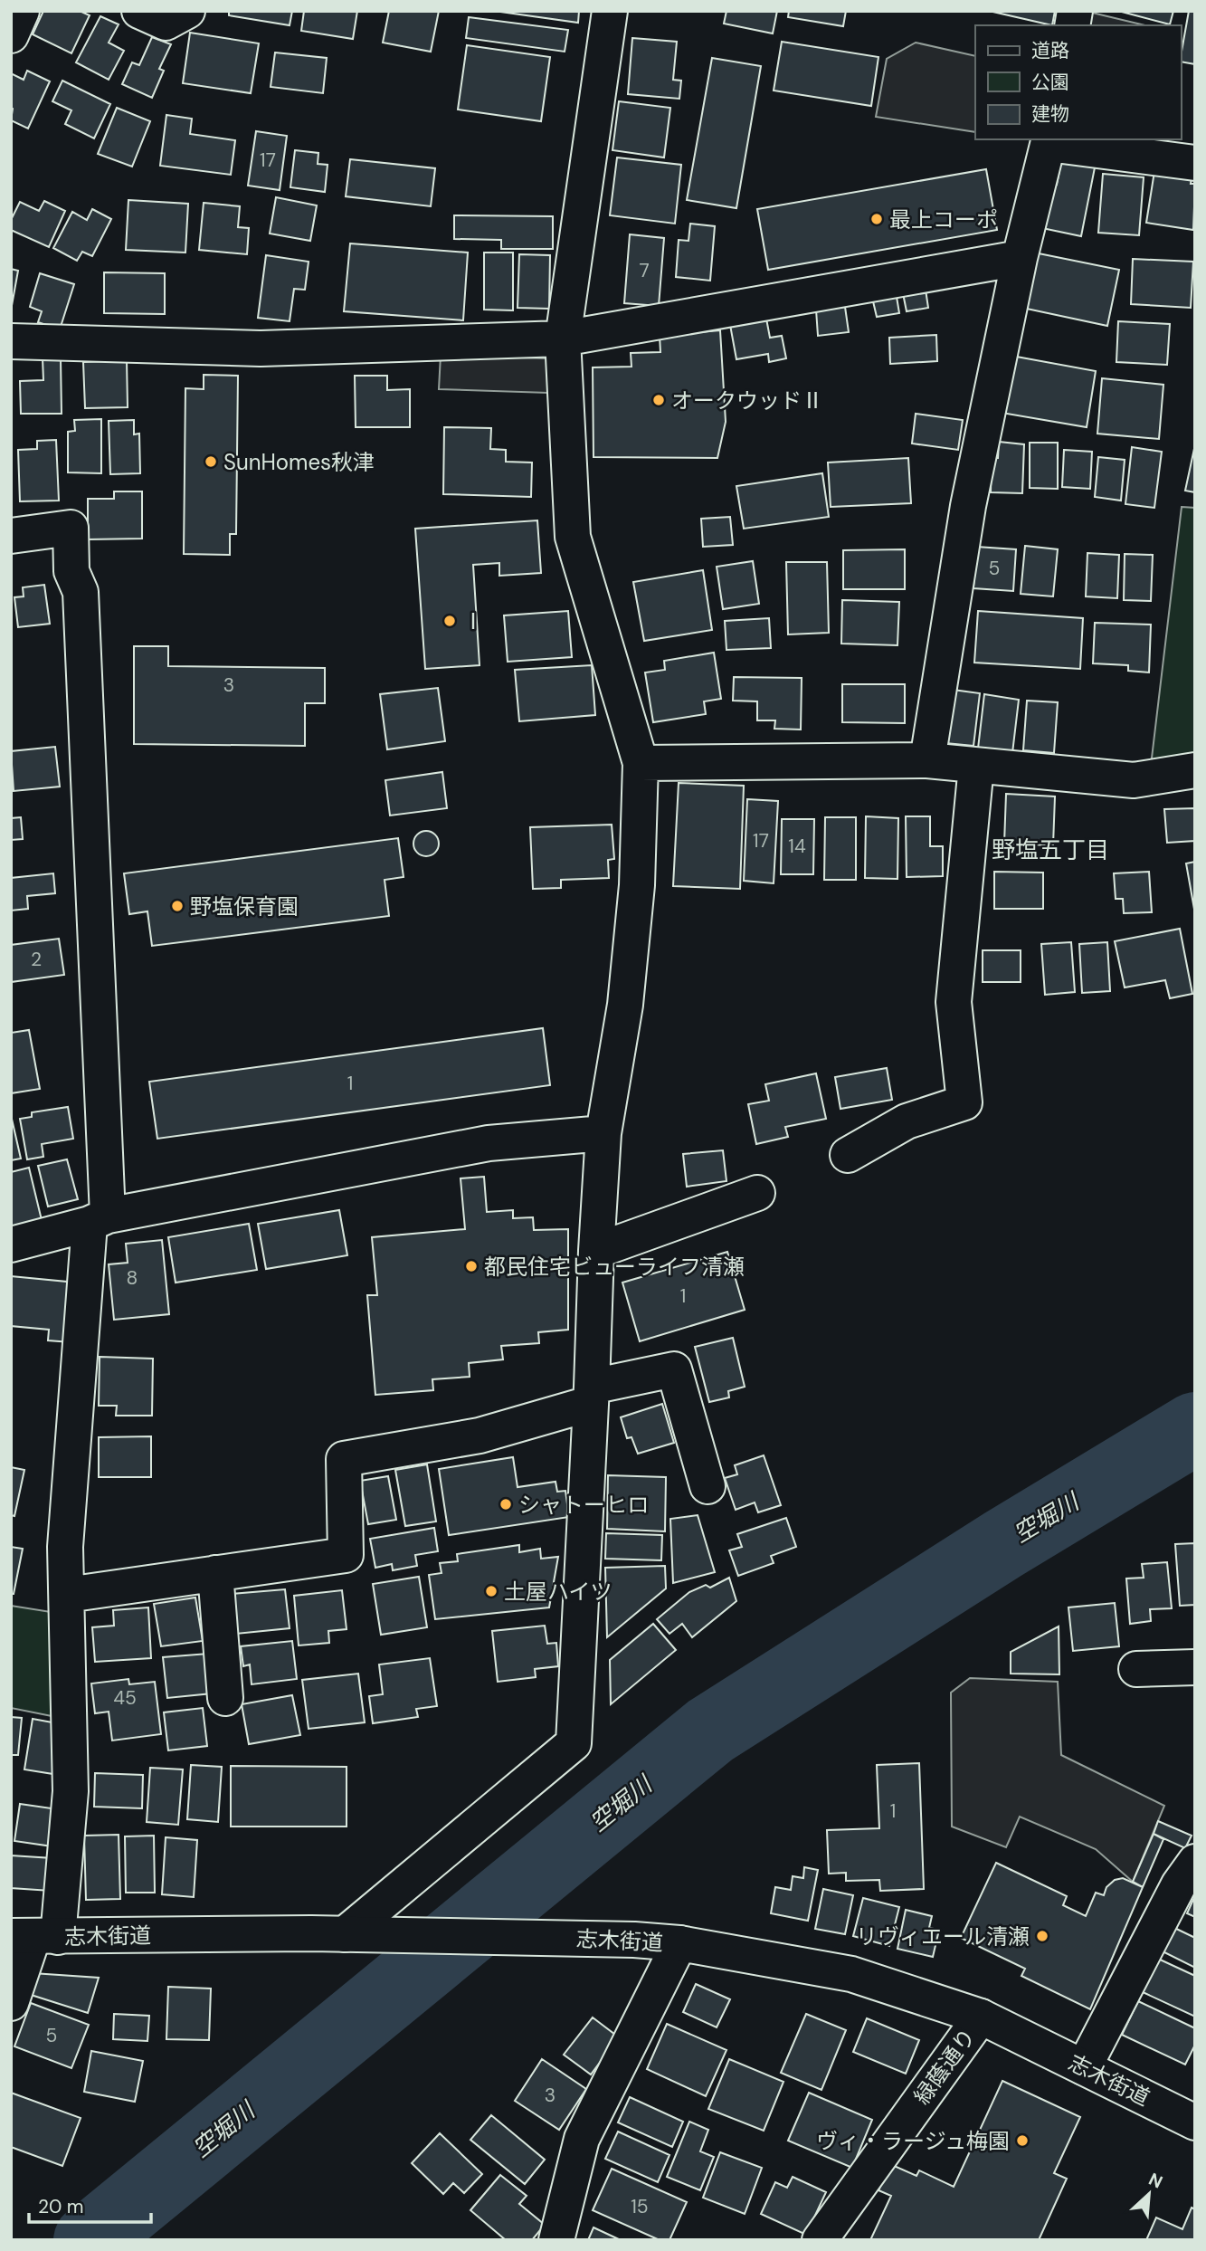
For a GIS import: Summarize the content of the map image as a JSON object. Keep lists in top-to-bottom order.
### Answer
{
  "streets": {
    "street": ["志木街道", "緑蔭通り"]
  },
  "crossings": [
    ["志木街道", "緑蔭通り"]
  ],
  "districts": ["野塩五丁目"],
  "water": ["空堀川"],
  "places": [
    "最上コーポ",
    "オークウッドⅡ",
    "SunHomes秋津",
    "Ⅰ",
    "野塩保育園",
    "都民住宅ビューライフ清瀬",
    "シャトーヒロ",
    "土屋ハイツ",
    "リヴィエール清瀬",
    "ヴィ・ラージュ梅園"
  ],
  "house_numbers": [
    "17",
    "7",
    "5",
    "3",
    "17",
    "14",
    "2",
    "1",
    "8",
    "1",
    "45",
    "1",
    "5",
    "3",
    "15"
  ],
  "legend": ["道路", "公園", "建物"],
  "scale_bar": "20 m",
  "north": "top right"
}
